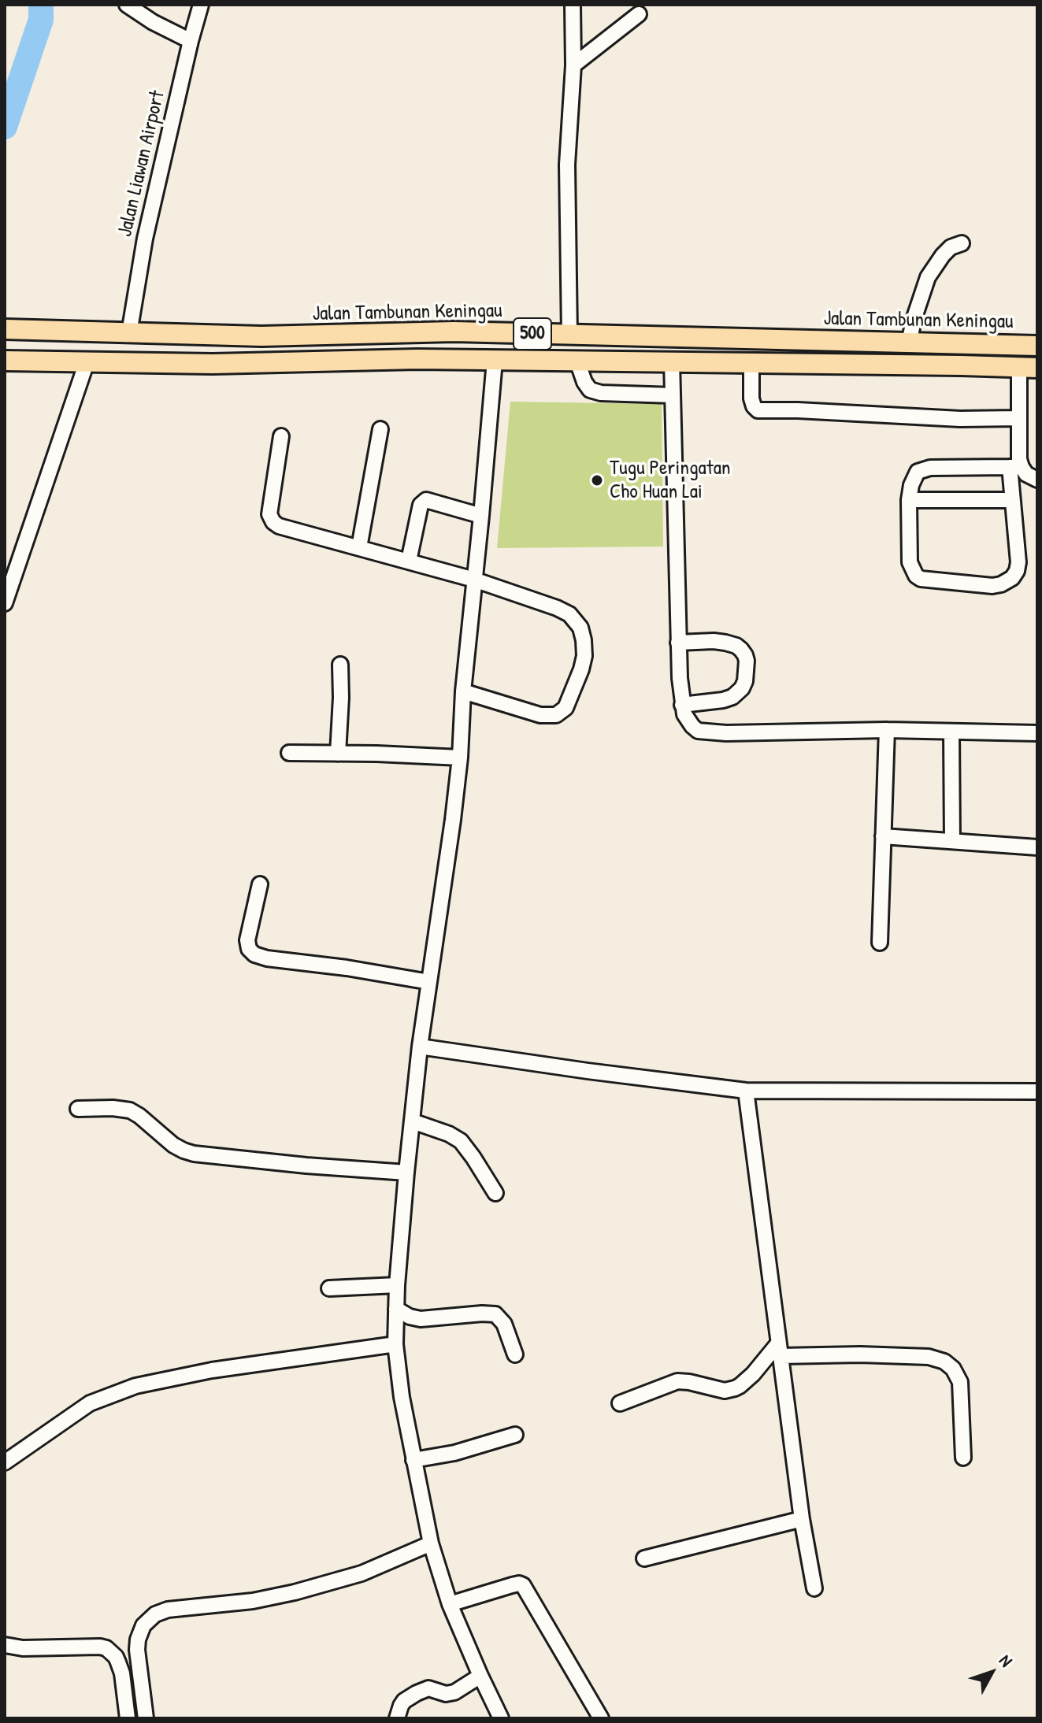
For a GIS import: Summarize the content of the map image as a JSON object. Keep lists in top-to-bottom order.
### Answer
{
  "streets": {
    "main road": ["Jalan Tambunan Keningau", "500"],
    "street": ["Jalan Liawan Airport"]
  },
  "crossings": [
    ["Jalan Liawan Airport", "Jalan Tambunan Keningau"]
  ],
  "places": ["Tugu Peringatan Cho Huan Lai"],
  "north": "top right"
}
